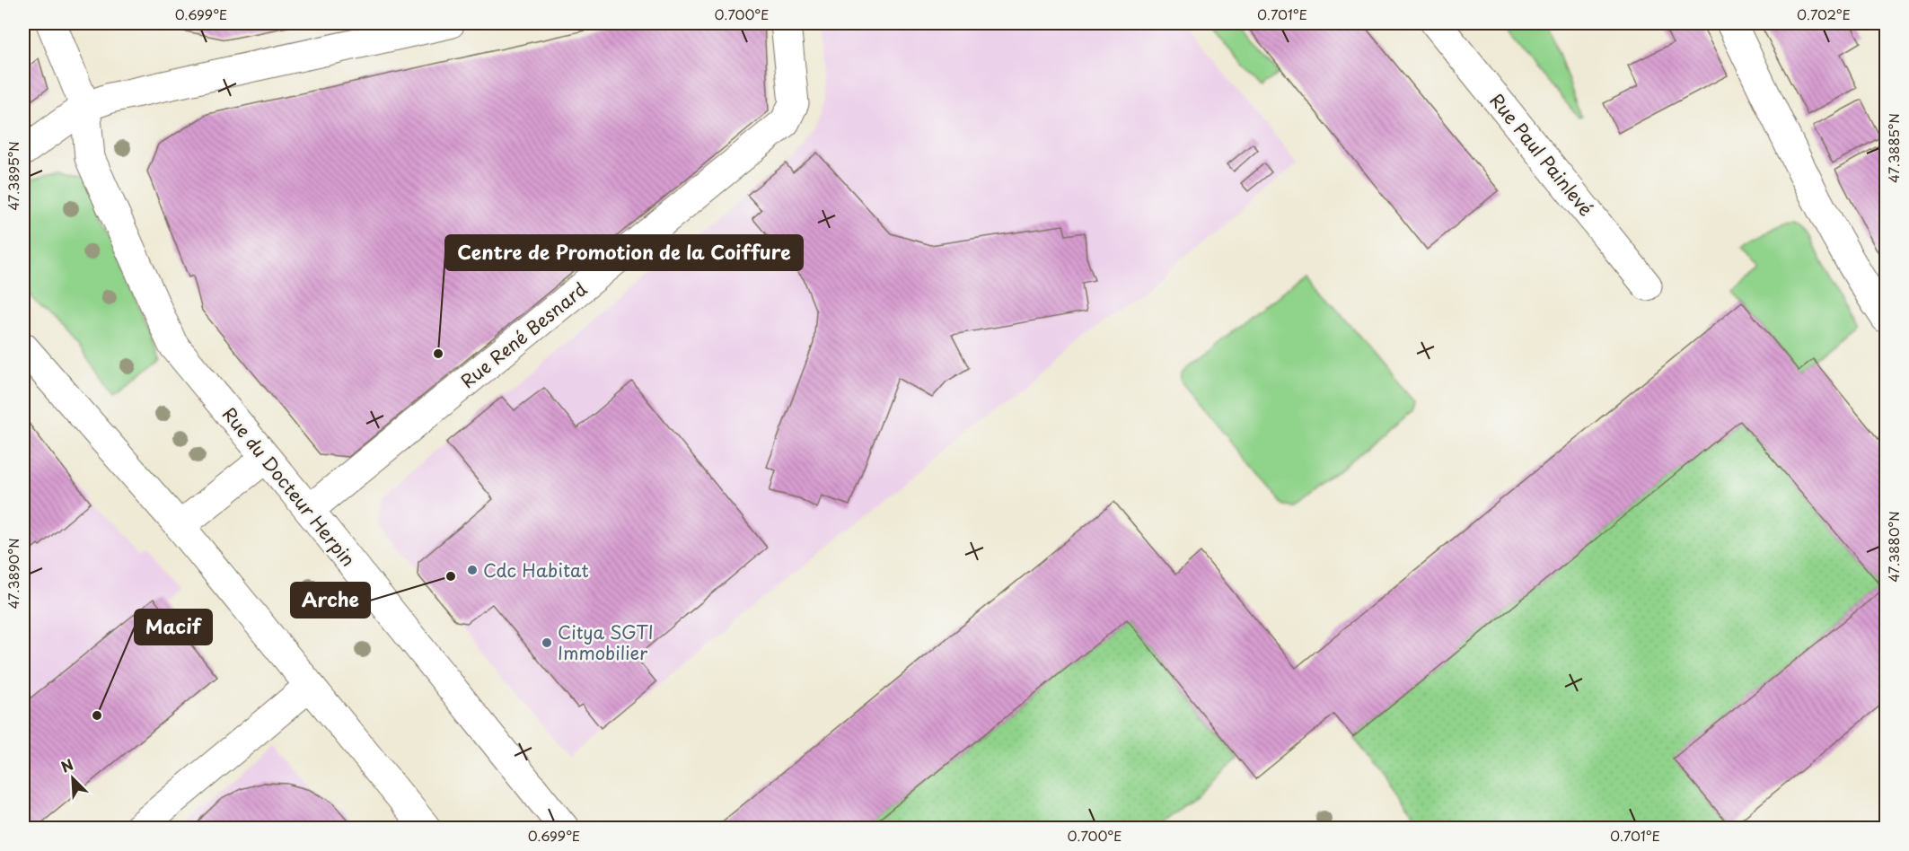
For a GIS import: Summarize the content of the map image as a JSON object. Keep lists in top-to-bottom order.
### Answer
{
  "streets": {
    "street": ["Rue Paul Painlevé", "Rue René Besnard", "Rue du Docteur Herpin"]
  },
  "crossings": [
    ["Rue René Besnard", "Rue du Docteur Herpin"]
  ],
  "places": [
    "Centre de Promotion de la Coiffure",
    "Cdc Habitat",
    "Arche",
    "Citya SGTI Immobilier",
    "Macif"
  ],
  "north": "top left",
  "coordinates": [
    "0.699°E",
    "0.700°E",
    "0.701°E",
    "0.702°E",
    "47.3885°N",
    "47.3895°N",
    "47.3880°N",
    "47.3890°N"
  ]
}
